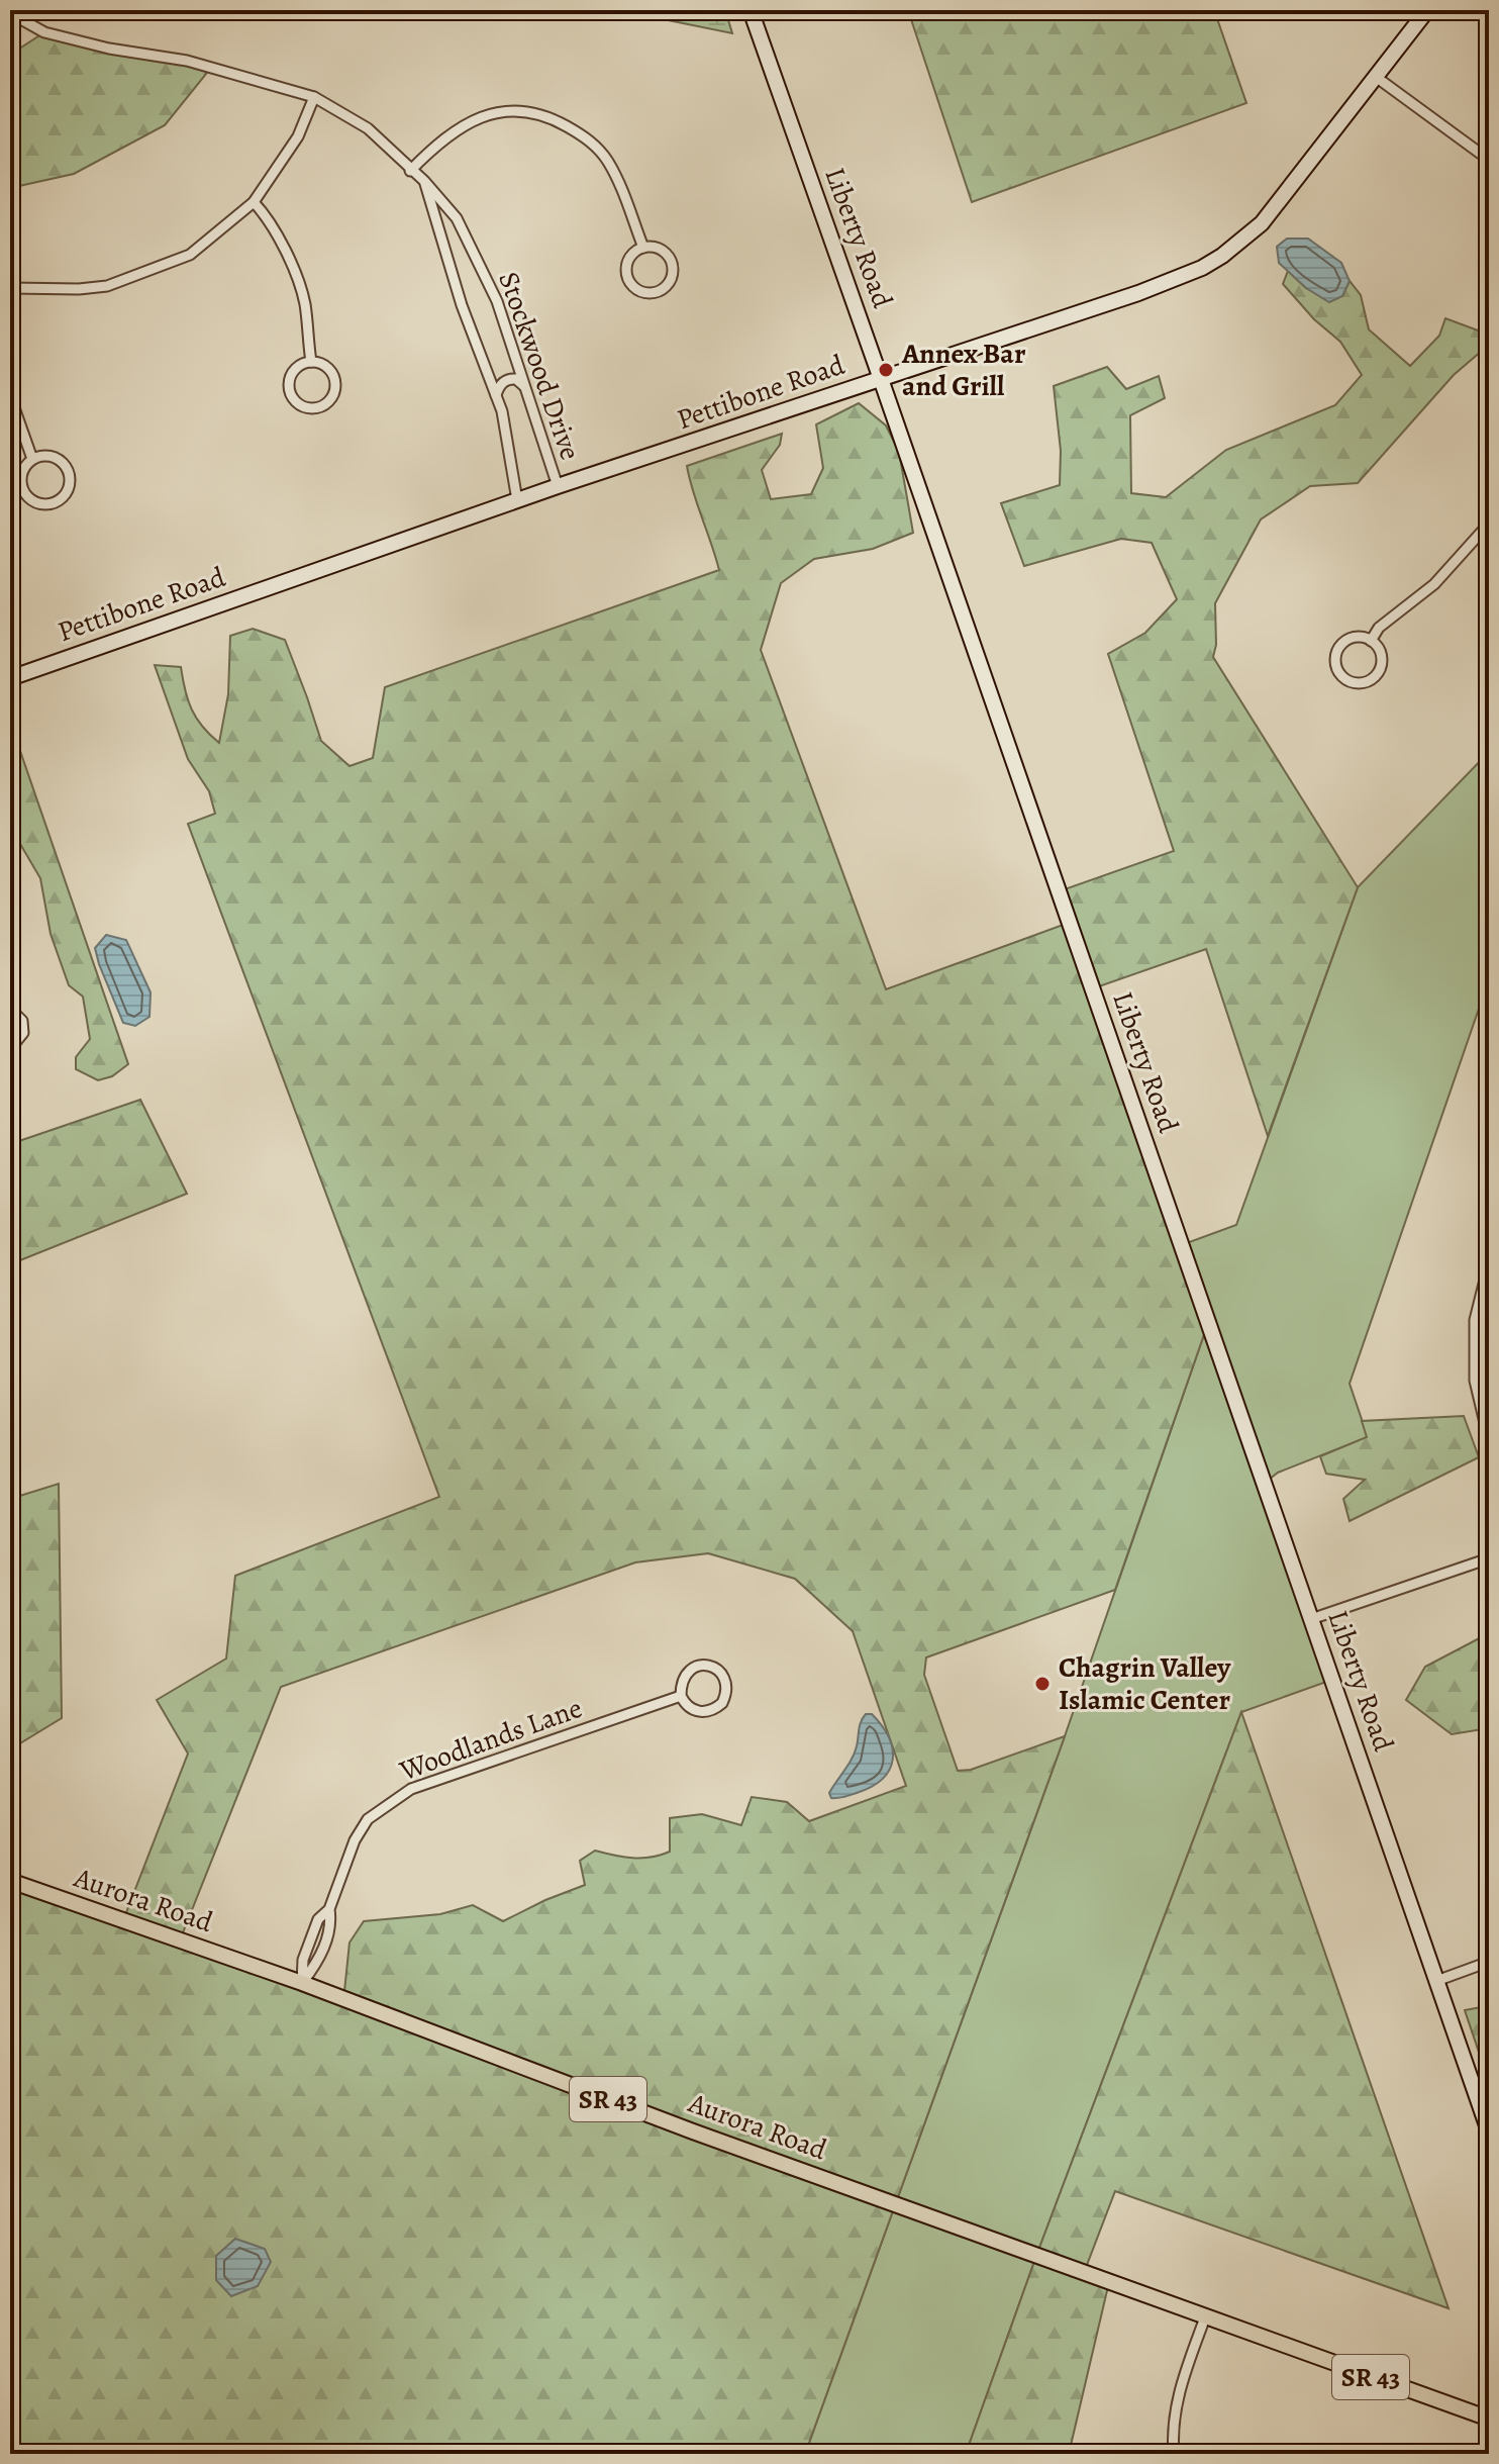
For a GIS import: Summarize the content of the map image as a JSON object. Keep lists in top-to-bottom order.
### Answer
{
  "streets": {
    "main road": ["Aurora Road", "SR 43"],
    "street": [
      "Liberty Road",
      "Stockwood Drive",
      "Pettibone Road",
      "Woodlands Lane"
    ]
  },
  "crossings": [
    ["Liberty Road", "Pettibone Road"],
    ["Stockwood Drive", "Pettibone Road"],
    ["Woodlands Lane", "Aurora Road"]
  ],
  "places": ["Annex Bar and Grill", "Chagrin Valley Islamic Center"]
}
